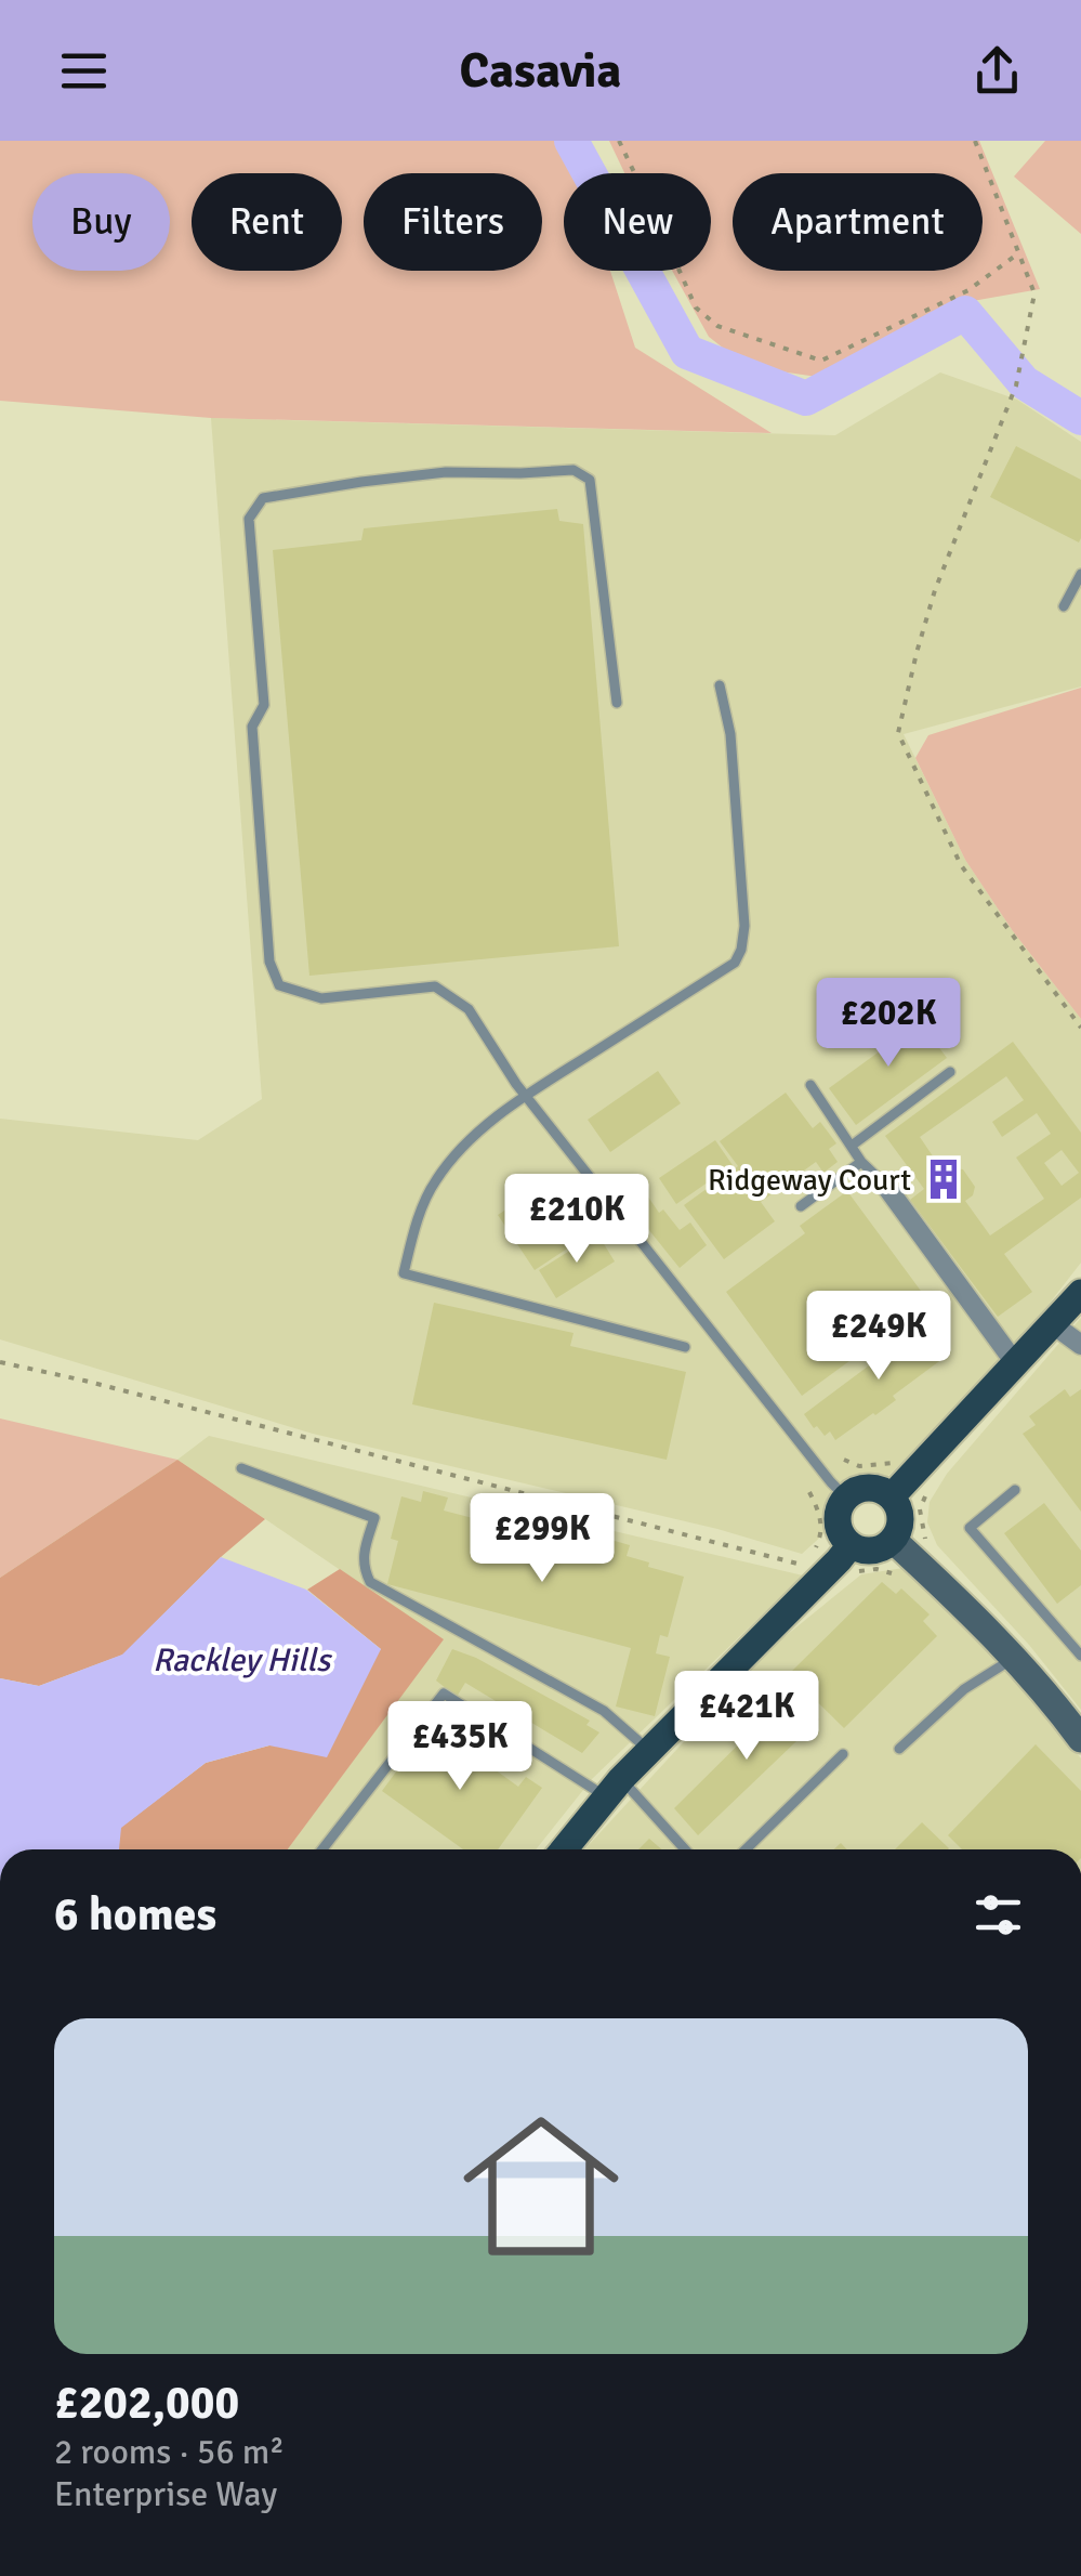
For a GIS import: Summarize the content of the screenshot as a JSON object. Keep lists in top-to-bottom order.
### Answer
{
  "water": ["Rackley Hills"],
  "places": {
    "building": ["Ridgeway Court"]
  },
  "page": {
    "header": "Casavia",
    "chip": [
      "Buy",
      "Rent",
      "Filters",
      "New",
      "Apartment"
    ],
    "price": [
      "£202K",
      "£210K",
      "£249K",
      "£299K",
      "£421K",
      "£435K"
    ],
    "heading": "6 homes",
    "list": [
      {
        "name": "£202,000",
        "note": "2 rooms · 56 m² · Enterprise Way"
      }
    ]
  }
}
